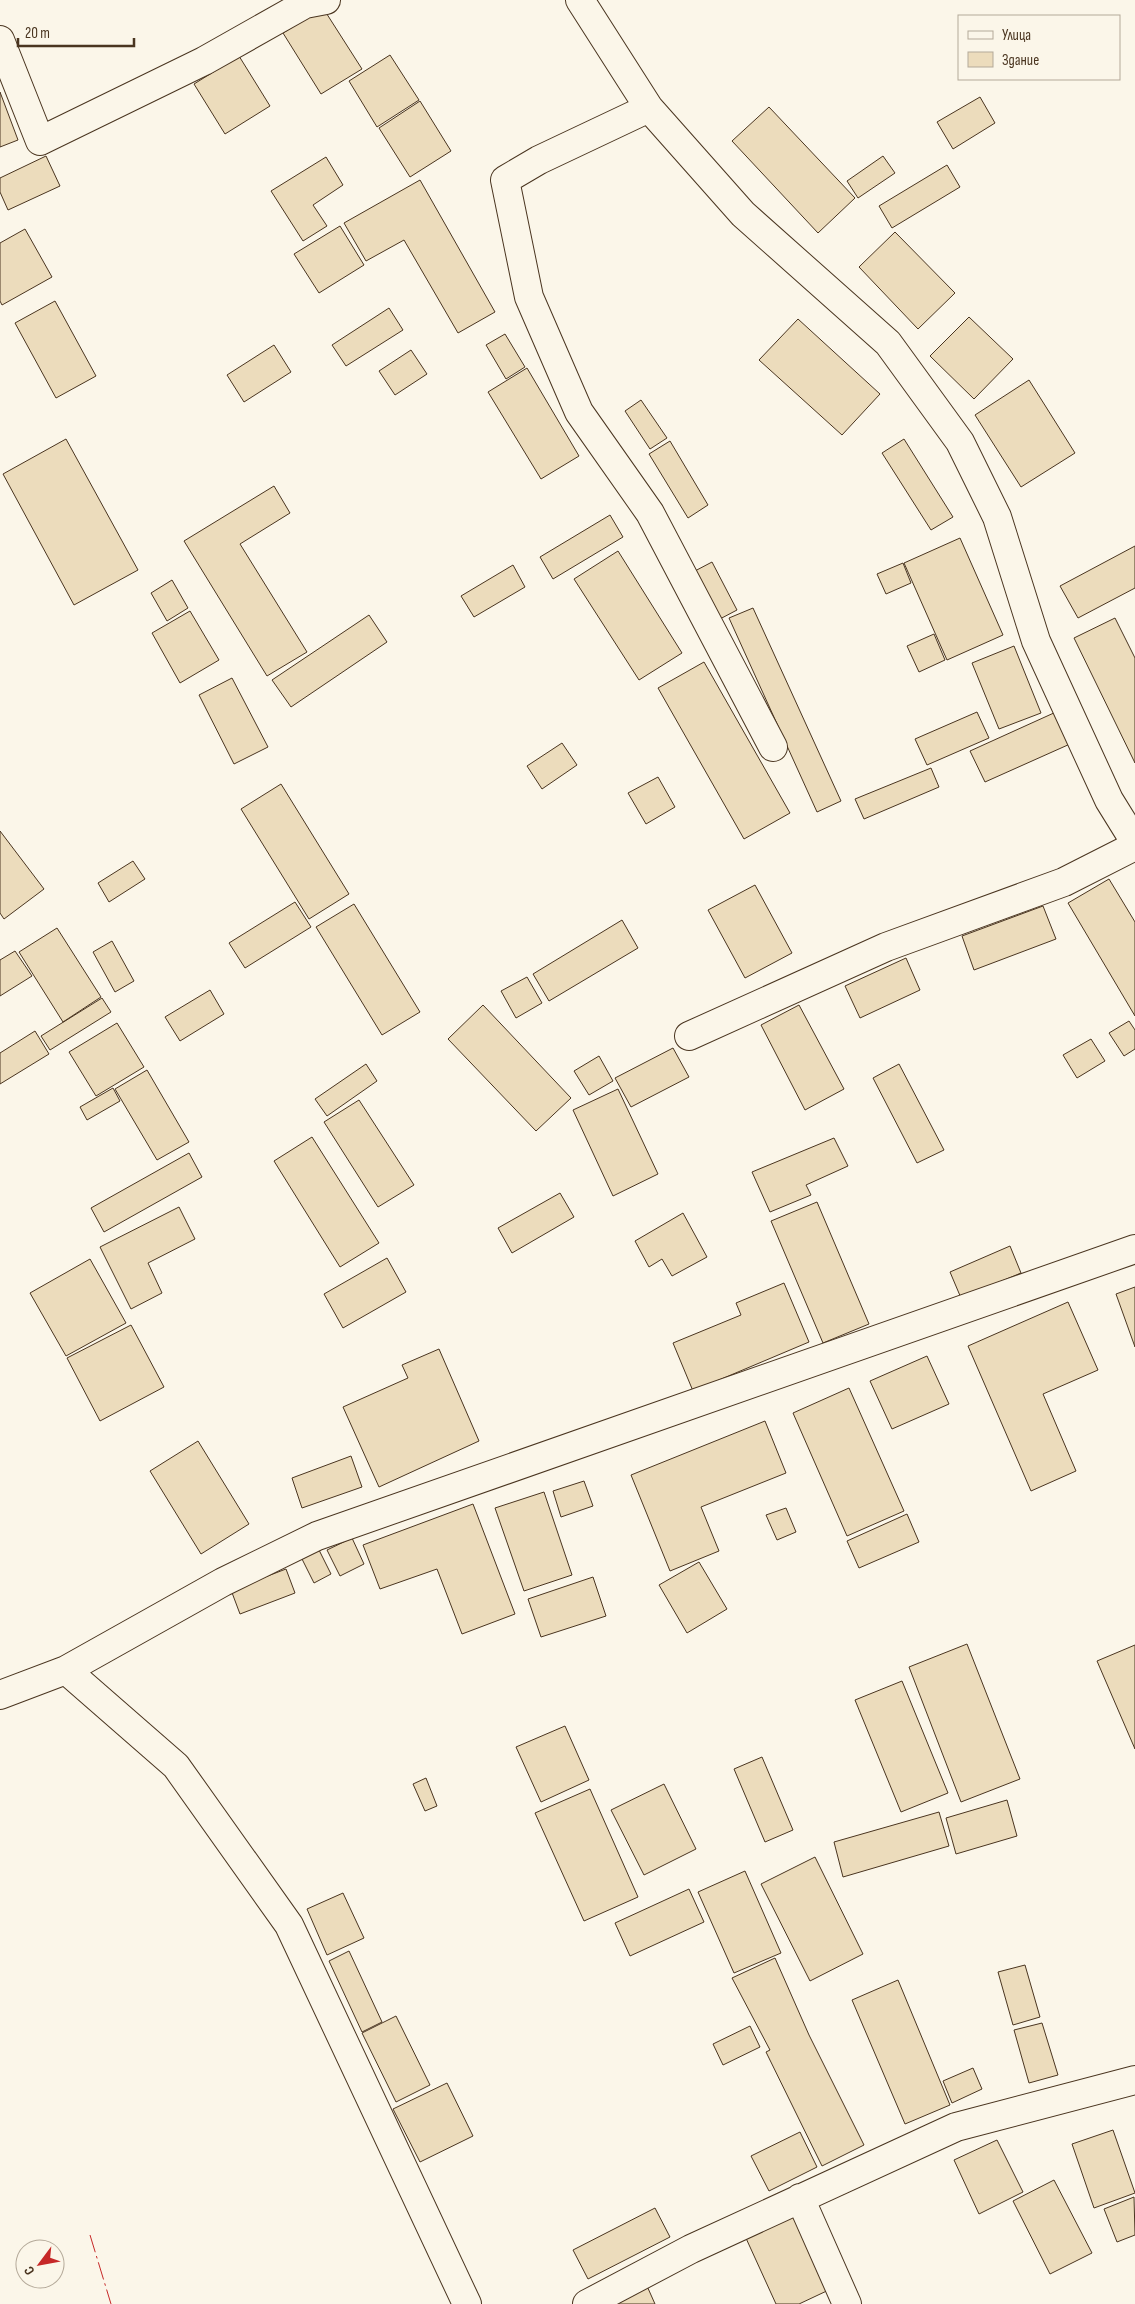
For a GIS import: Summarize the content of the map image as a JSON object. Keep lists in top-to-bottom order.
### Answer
{
  "legend": ["Улица", "Здание"],
  "scale_bar": "20 m",
  "north": "bottom left"
}
